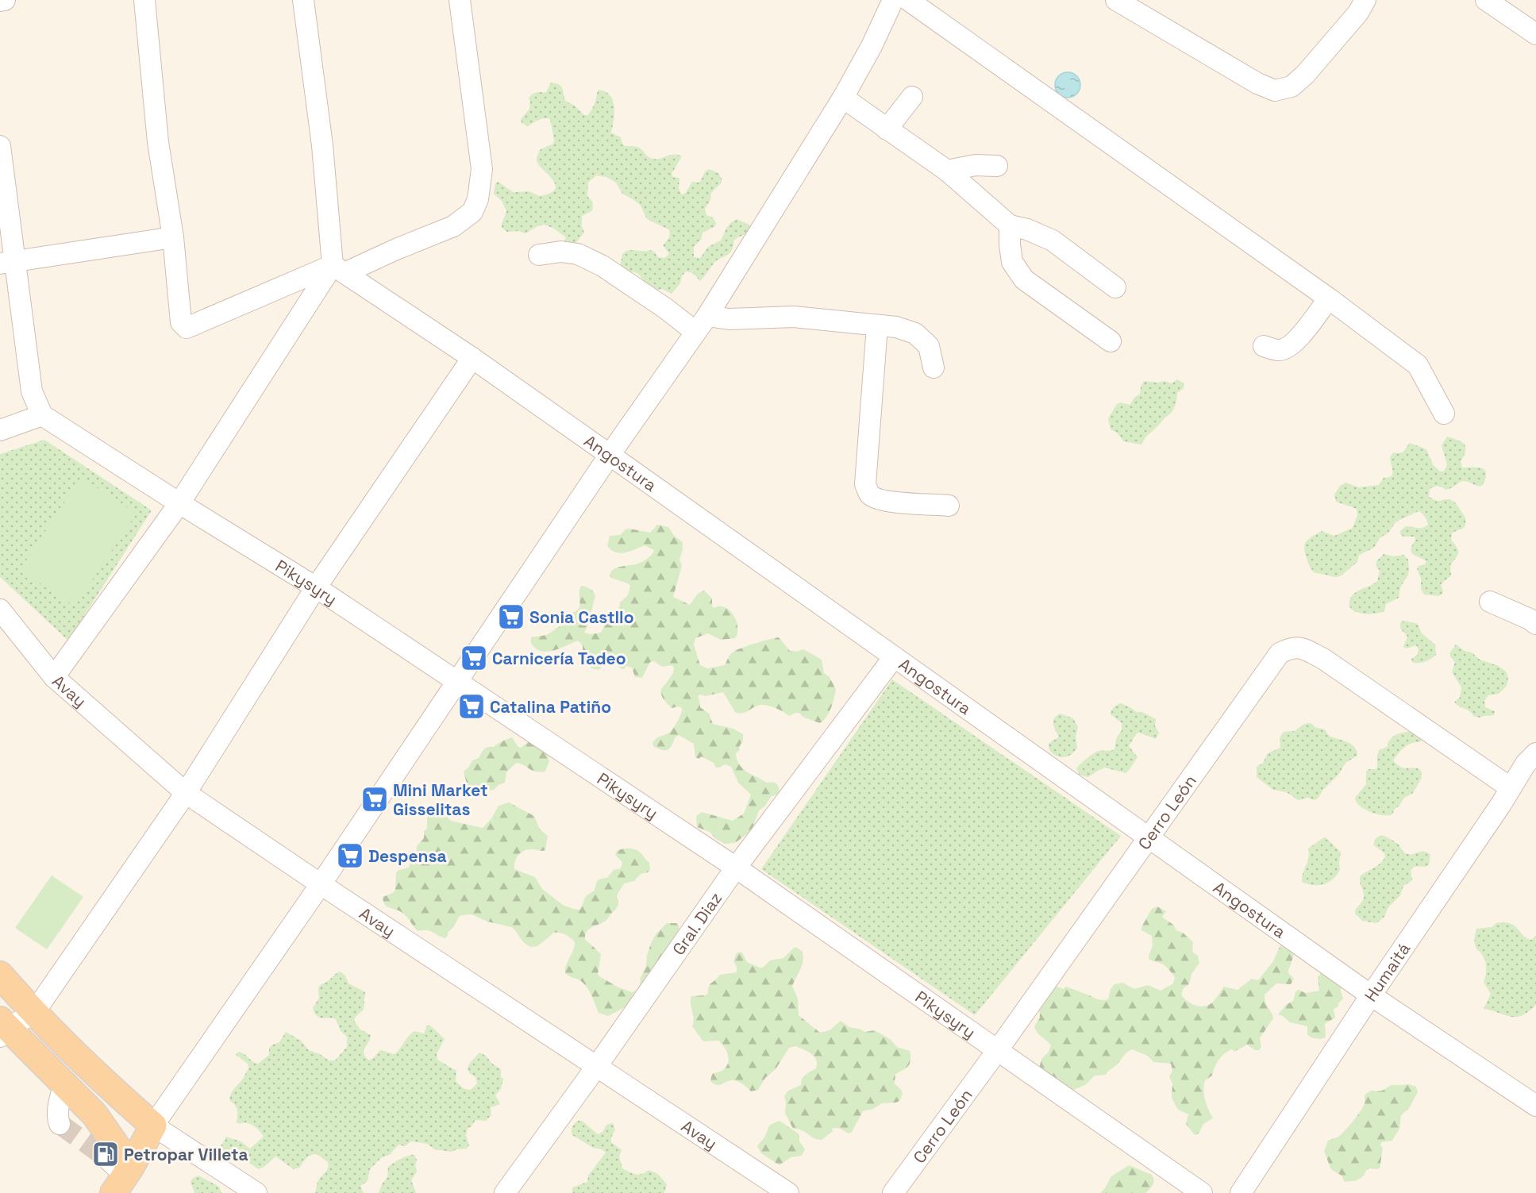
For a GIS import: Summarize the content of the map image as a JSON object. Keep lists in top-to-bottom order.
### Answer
{
  "streets": {
    "street": [
      "Angostura",
      "Pikysyry",
      "Avay",
      "Cerro León",
      "Gral. Diaz",
      "Humaitá"
    ]
  },
  "crossings": [
    ["Angostura", "Cerro León"],
    ["Angostura", "Gral. Diaz"],
    ["Angostura", "Humaitá"],
    ["Pikysyry", "Cerro León"],
    ["Pikysyry", "Gral. Diaz"],
    ["Avay", "Gral. Diaz"],
    ["Cerro León", "Humaitá"]
  ],
  "places": {
    "supermarket": [
      "Sonia Castllo",
      "Carnicería Tadeo",
      "Catalina Patiño",
      "Mini Market Gisselitas",
      "Despensa"
    ],
    "fuel station": ["Petropar Villeta"]
  }
}
